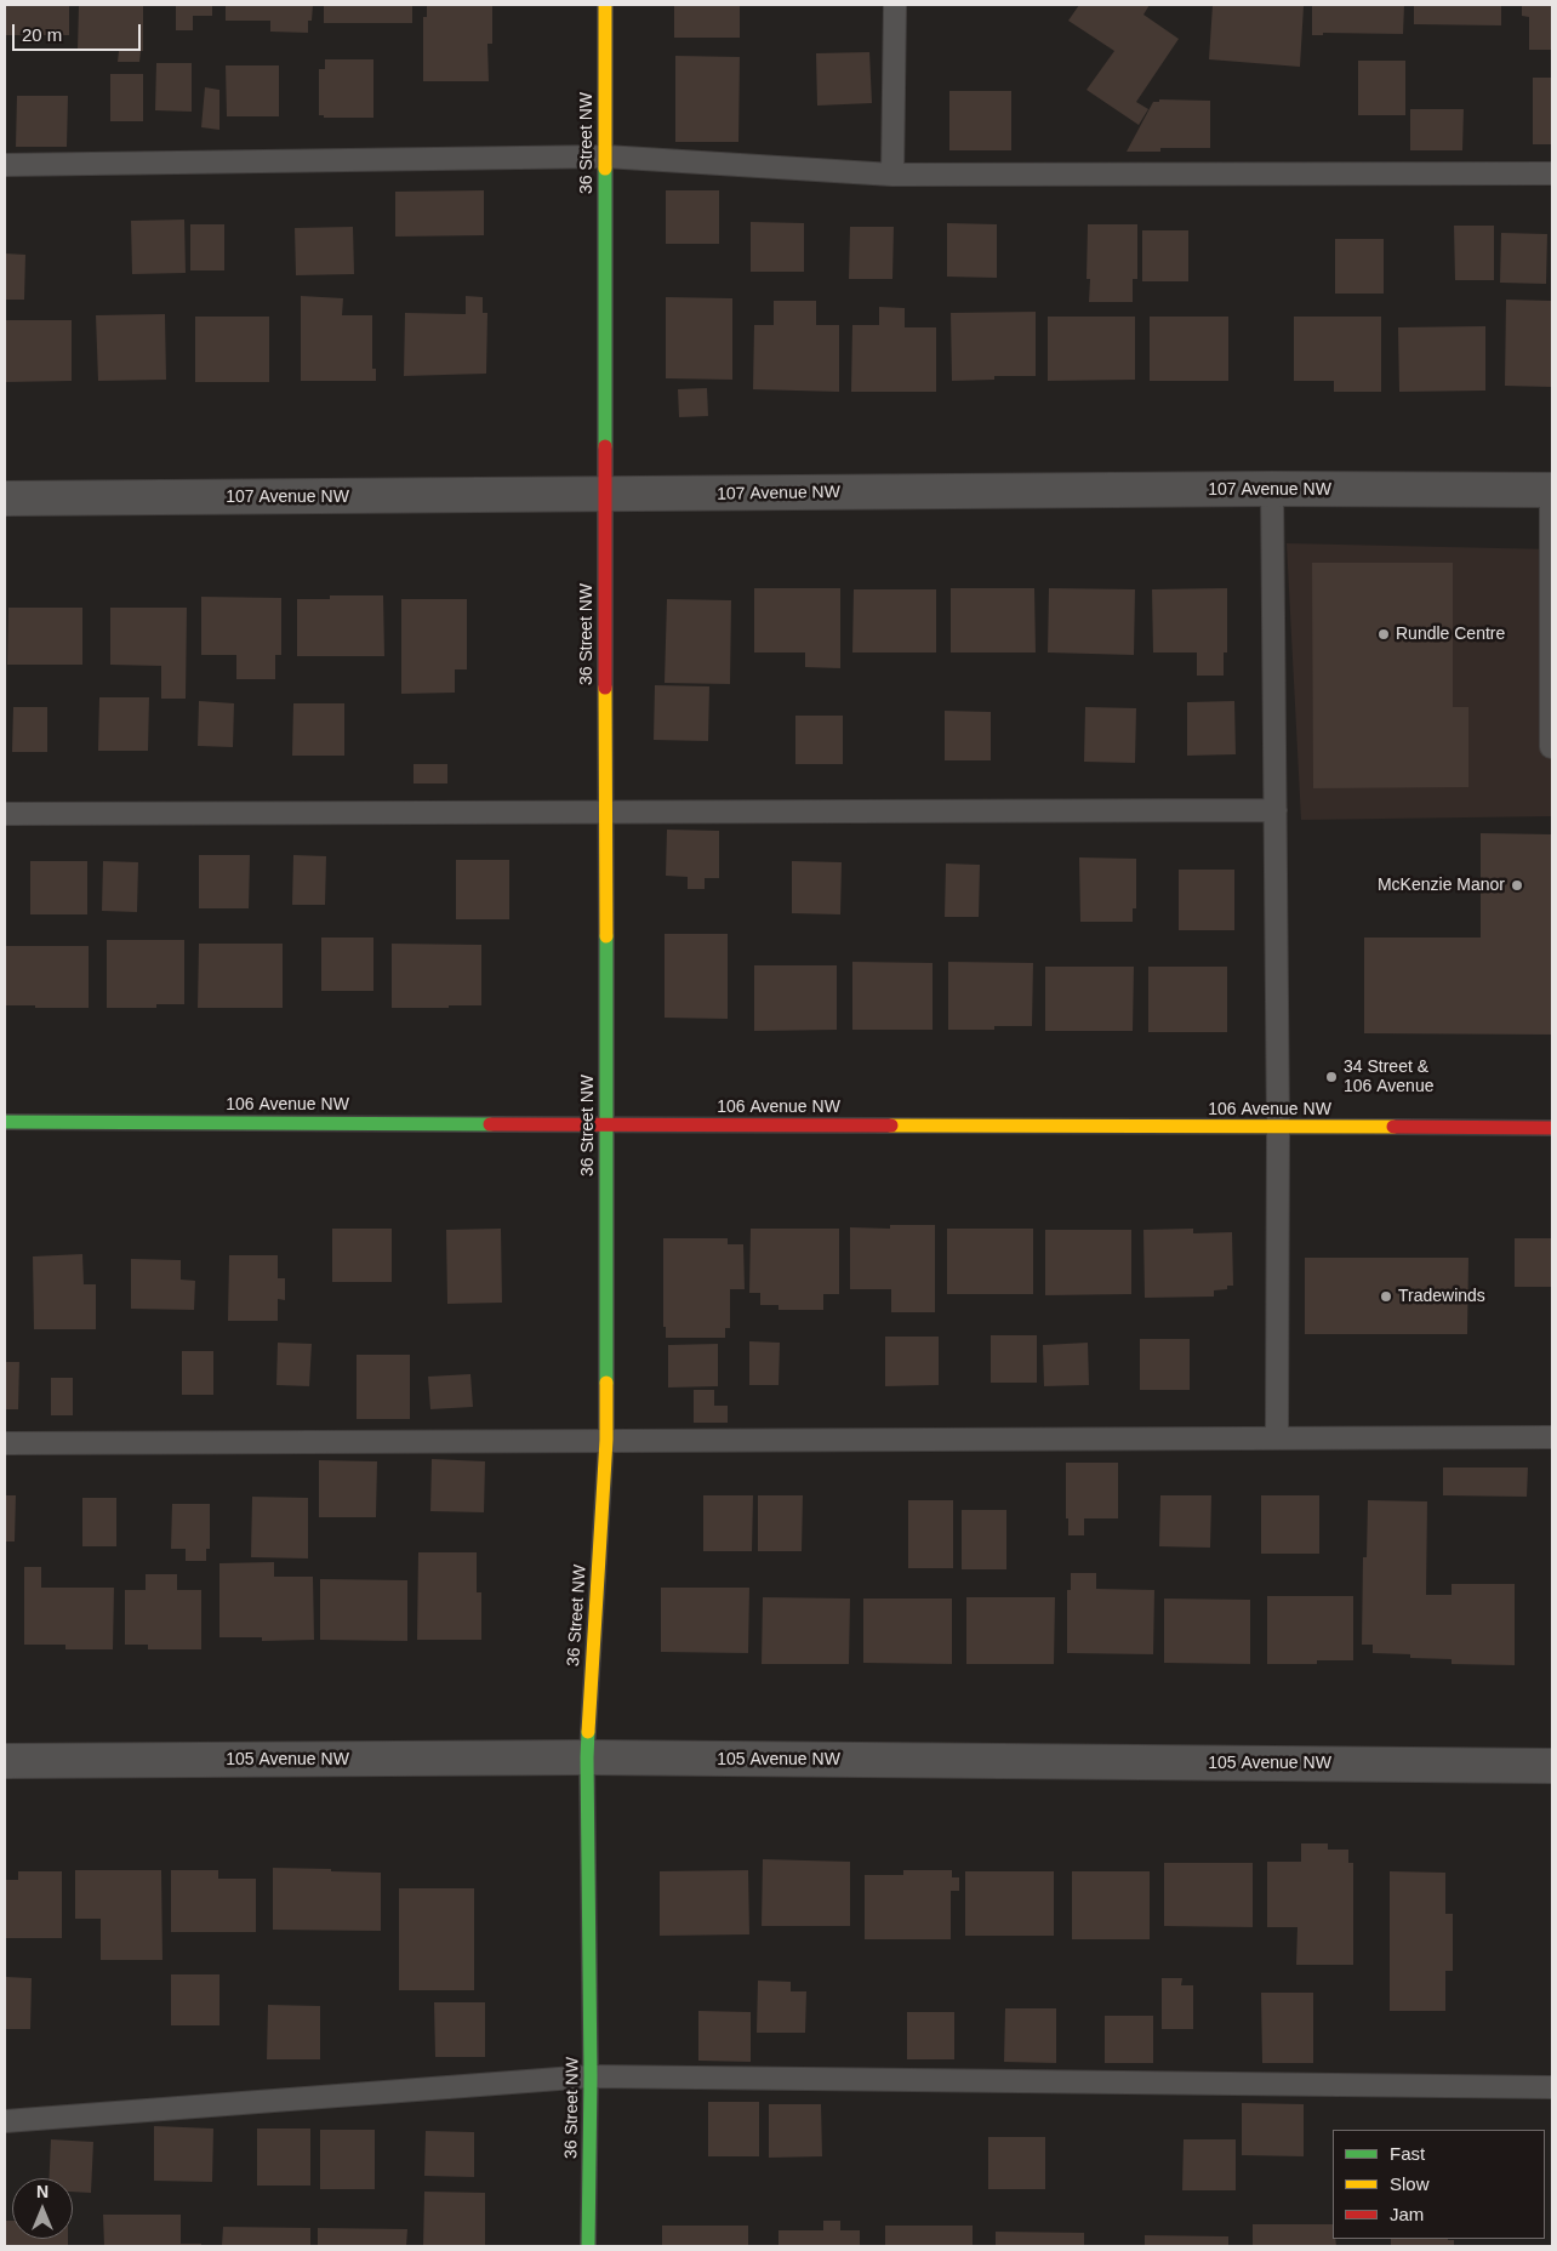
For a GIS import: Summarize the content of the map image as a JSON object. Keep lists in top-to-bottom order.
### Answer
{
  "streets": {
    "street": [
      "36 Street NW",
      "107 Avenue NW",
      "106 Avenue NW",
      "105 Avenue NW"
    ]
  },
  "crossings": [
    ["36 Street NW", "107 Avenue NW"],
    ["36 Street NW", "106 Avenue NW"],
    ["36 Street NW", "105 Avenue NW"]
  ],
  "places": [
    "Rundle Centre",
    "McKenzie Manor",
    "34 Street & 106 Avenue",
    "Tradewinds"
  ],
  "legend": ["Fast", "Slow", "Jam"],
  "scale_bar": "20 m",
  "north": "top"
}
